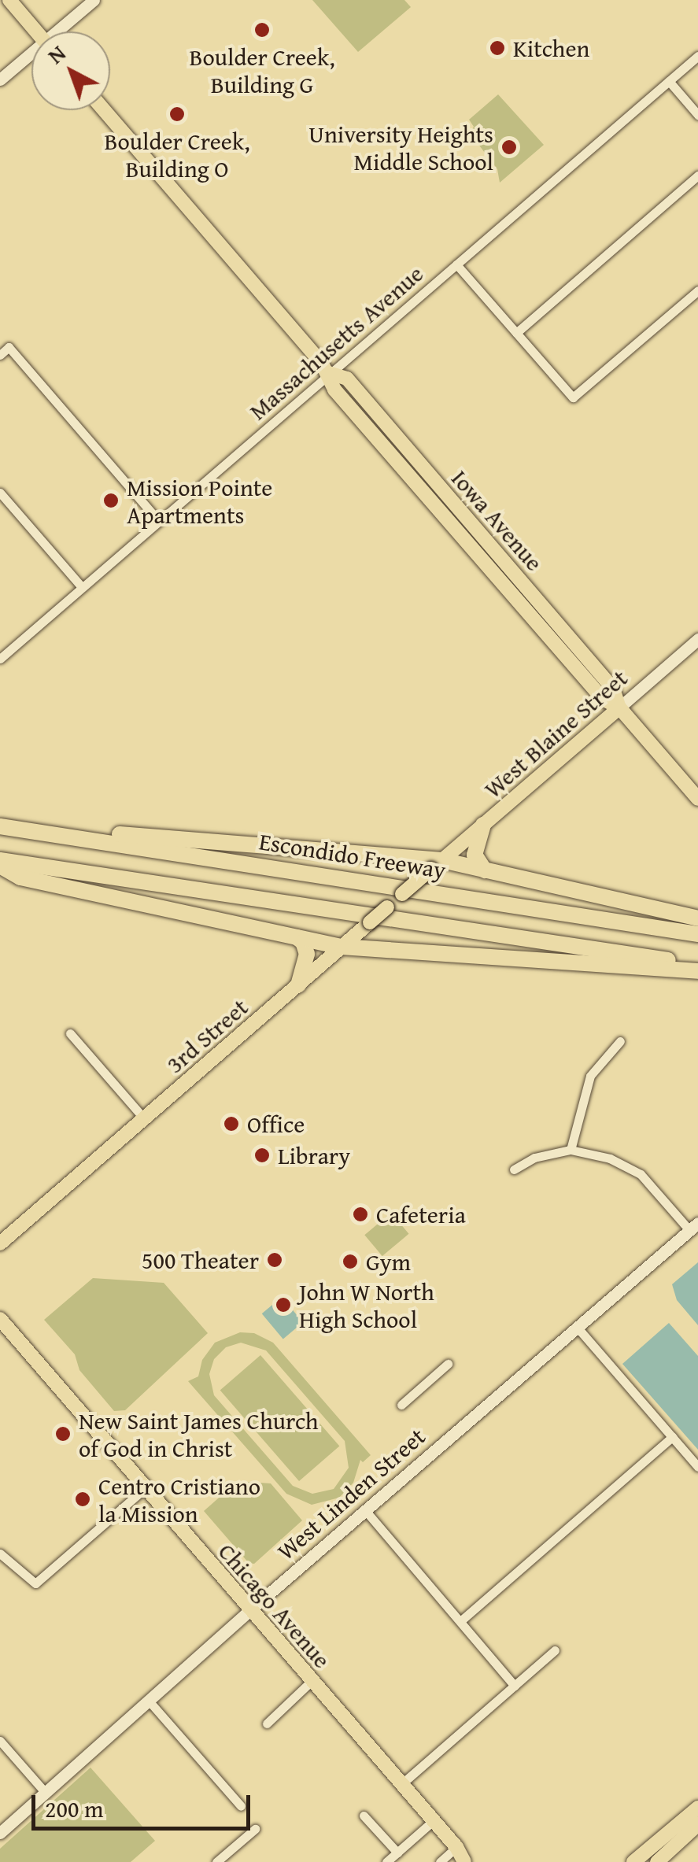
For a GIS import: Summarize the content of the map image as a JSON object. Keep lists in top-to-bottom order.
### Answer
{
  "streets": {
    "highway": ["Escondido Freeway"],
    "main road": [
      "Iowa Avenue",
      "West Blaine Street",
      "3rd Street",
      "West Linden Street",
      "Chicago Avenue"
    ],
    "street": ["Massachusetts Avenue"]
  },
  "crossings": [
    ["Massachusetts Avenue", "Iowa Avenue"],
    ["Iowa Avenue", "West Blaine Street"],
    ["West Blaine Street", "3rd Street"],
    ["West Linden Street", "Chicago Avenue"]
  ],
  "places": [
    "Boulder Creek, Building G",
    "Kitchen",
    "Boulder Creek, Building O",
    "University Heights Middle School",
    "Mission Pointe Apartments",
    "Office",
    "Library",
    "Cafeteria",
    "500 Theater",
    "Gym",
    "John W North High School",
    "New Saint James Church of God in Christ",
    "Centro Cristiano la Mission"
  ],
  "scale_bar": "200 m",
  "north": "top left"
}
